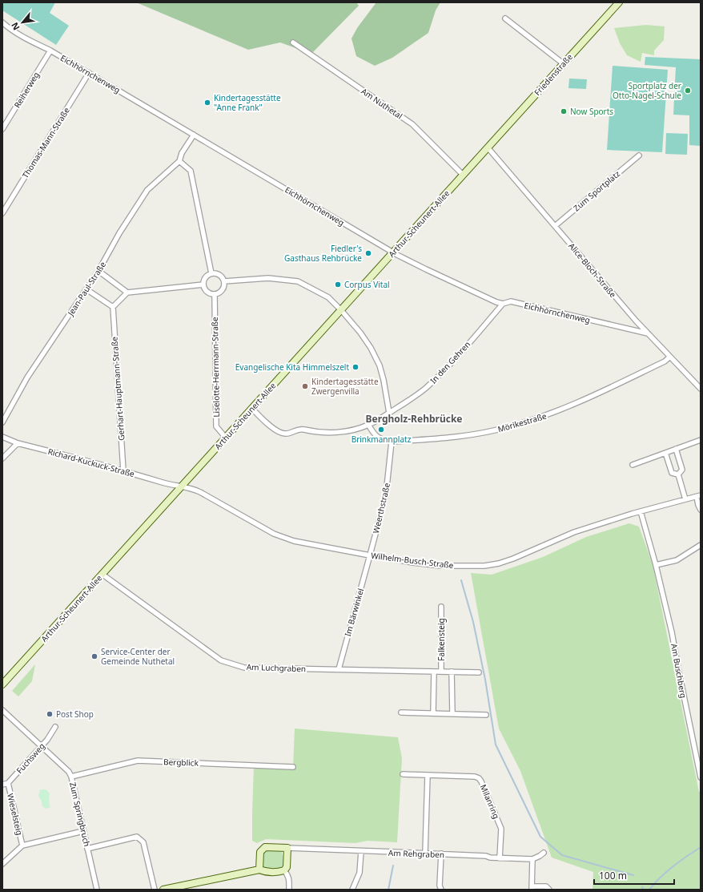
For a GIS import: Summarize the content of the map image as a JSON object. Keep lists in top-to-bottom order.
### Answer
{
  "streets": {
    "main road": ["Friedenstraße", "Arthur-Scheunert-Allee", "Am Rehgraben"],
    "street": [
      "Eichhörnchenweg",
      "Reiherweg",
      "Am Nuthetal",
      "Thomas-Mann-Straße",
      "Zum Sportplatz",
      "Alice-Bloch-Straße",
      "Jean-Paul-Straße",
      "In den Gehren",
      "Liselotte-Herrmann-Straße",
      "Gerhart-Hauptmann-Straße",
      "Mörikestraße",
      "Richard-Kuckuck-Straße",
      "Weerthstraße",
      "Wilhelm-Busch-Straße",
      "Im Bärwinkel",
      "Falkensteig",
      "Am Luchgraben",
      "Am Buschberg",
      "Fuchsweg",
      "Bergblick",
      "Milanring",
      "Wieselsteig",
      "Zum Springbruch"
    ]
  },
  "crossings": [
    ["Eichhörnchenweg", "Reiherweg"],
    ["Eichhörnchenweg", "Thomas-Mann-Straße"],
    ["Eichhörnchenweg", "Arthur-Scheunert-Allee"],
    ["Eichhörnchenweg", "Alice-Bloch-Straße"],
    ["Eichhörnchenweg", "In den Gehren"],
    ["Friedenstraße", "Arthur-Scheunert-Allee"],
    ["Friedenstraße", "Alice-Bloch-Straße"],
    ["Am Nuthetal", "Arthur-Scheunert-Allee"],
    ["Zum Sportplatz", "Alice-Bloch-Straße"],
    ["Arthur-Scheunert-Allee", "Alice-Bloch-Straße"],
    ["Arthur-Scheunert-Allee", "In den Gehren"],
    ["Arthur-Scheunert-Allee", "Liselotte-Herrmann-Straße"],
    ["Arthur-Scheunert-Allee", "Richard-Kuckuck-Straße"],
    ["Arthur-Scheunert-Allee", "Wilhelm-Busch-Straße"],
    ["Arthur-Scheunert-Allee", "Am Luchgraben"],
    ["Alice-Bloch-Straße", "Mörikestraße"],
    ["In den Gehren", "Mörikestraße"],
    ["Gerhart-Hauptmann-Straße", "Richard-Kuckuck-Straße"],
    ["Mörikestraße", "Weerthstraße"],
    ["Richard-Kuckuck-Straße", "Wilhelm-Busch-Straße"],
    ["Weerthstraße", "Wilhelm-Busch-Straße"],
    ["Weerthstraße", "Im Bärwinkel"],
    ["Wilhelm-Busch-Straße", "Im Bärwinkel"],
    ["Wilhelm-Busch-Straße", "Am Buschberg"],
    ["Im Bärwinkel", "Am Luchgraben"],
    ["Falkensteig", "Am Luchgraben"],
    ["Fuchsweg", "Wieselsteig"],
    ["Fuchsweg", "Zum Springbruch"],
    ["Bergblick", "Zum Springbruch"],
    ["Milanring", "Am Rehgraben"]
  ],
  "districts": ["Bergholz-Rehbrücke"],
  "places": [
    "Sportplatz der Otto-Nagel-Schule",
    "Kindertagesstätte \"Anne Frank\"",
    "Now Sports",
    "Fiedler's Gasthaus Rehbrücke",
    "Corpus Vital",
    "Evangelische Kita Himmelszelt",
    "Kindertagesstätte Zwergenvilla",
    "Brinkmannplatz",
    "Service-Center der Gemeinde Nuthetal",
    "Post Shop"
  ],
  "scale_bar": "100 m",
  "north": "bottom left"
}
